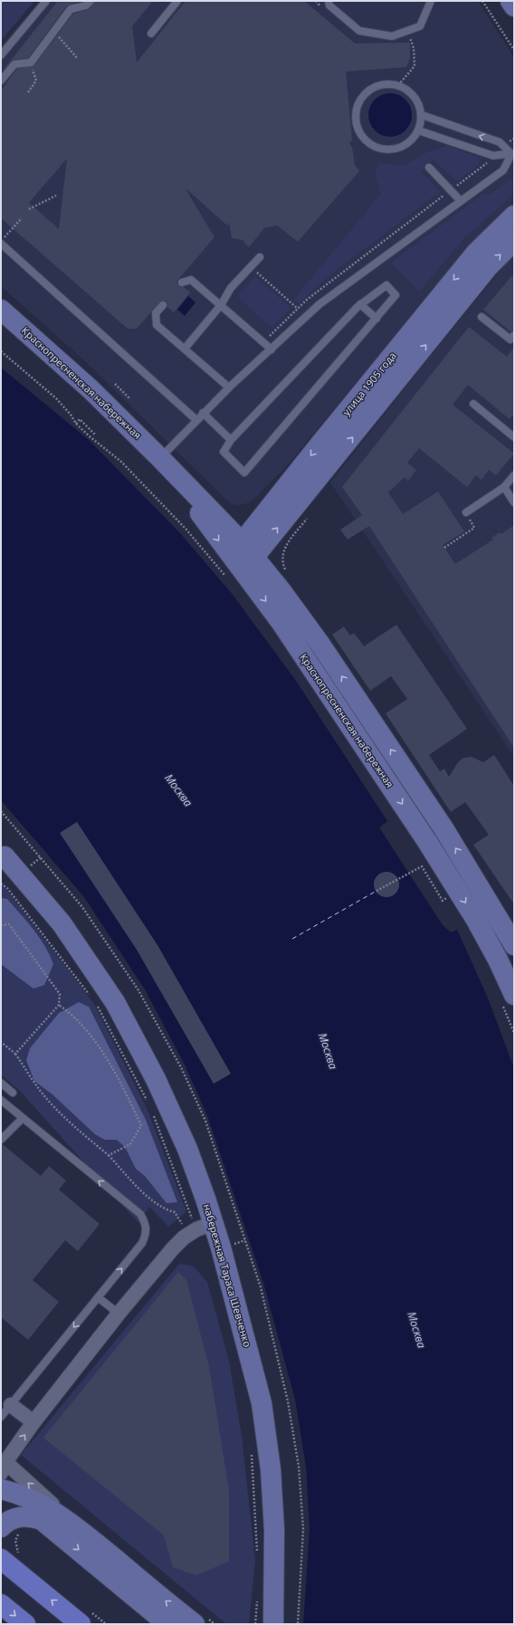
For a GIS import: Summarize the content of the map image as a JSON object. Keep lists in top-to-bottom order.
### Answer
{
  "streets": {
    "main road": ["Краснопресненская набережная", "улица 1905 года", "набережная Тараса Шевченко"]
  },
  "crossings": [
    ["Краснопресненская набережная", "улица 1905 года"]
  ],
  "water": ["Москва"]
}
